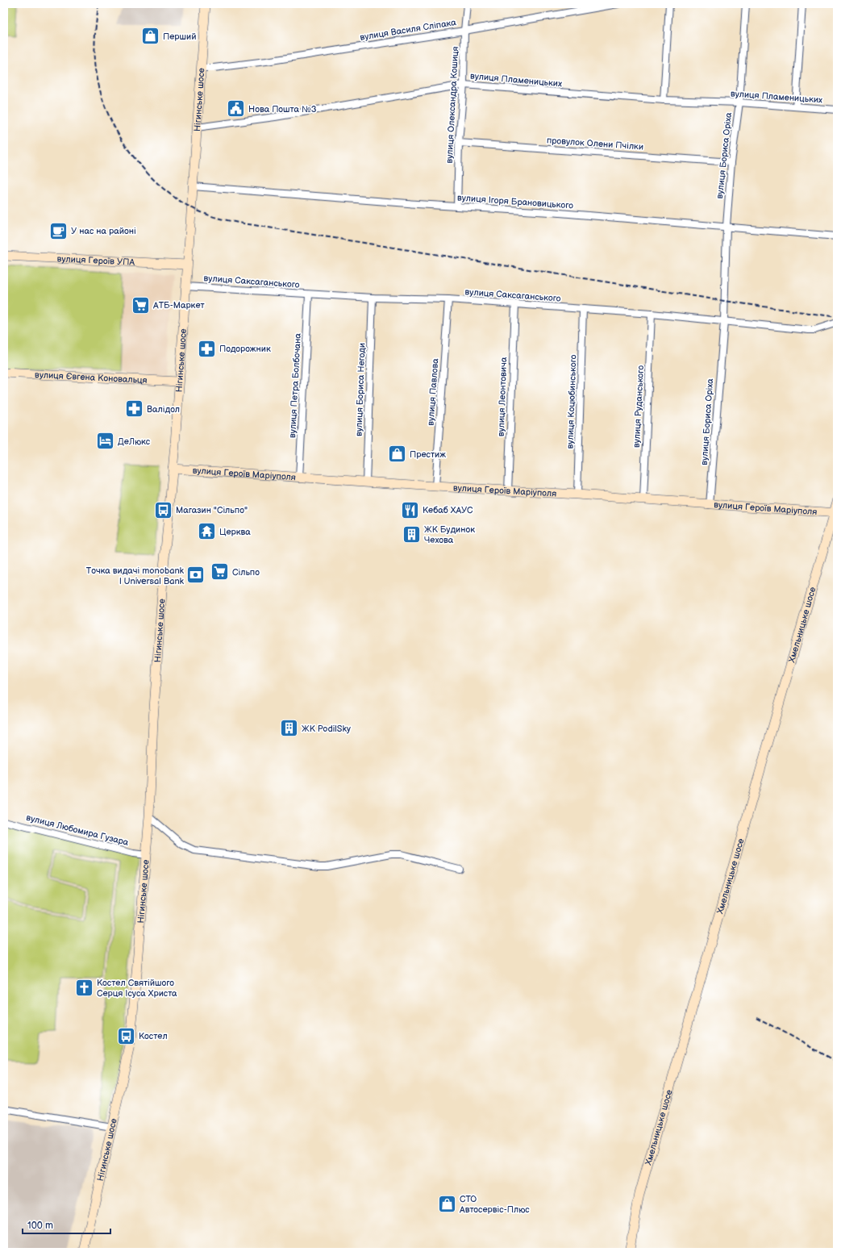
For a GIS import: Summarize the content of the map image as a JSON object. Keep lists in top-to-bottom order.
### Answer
{
  "streets": {
    "main road": [
      "Нігинське шосе",
      "вулиця Героїв УПА",
      "вулиця Євгена Коновальця",
      "вулиця Героїв Маріуполя",
      "Хмельницьке шосе"
    ],
    "street": [
      "вулиця Василя Сліпака",
      "вулиця Пламеницьких",
      "вулиця Олександра Кошиця",
      "провулок Олени Пчілки",
      "вулиця Бориса Оріха",
      "вулиця Ігоря Брановицького",
      "вулиця Саксаганського",
      "вулиця Петра Болбочана",
      "вулиця Бориса Негоди",
      "вулиця Павлова",
      "вулиця Леонтовича",
      "вулиця Коцюбинського",
      "вулиця Руданського",
      "вулиця Любомира Гузара"
    ]
  },
  "crossings": [
    ["вулиця Василя Сліпака", "Нігинське шосе"],
    ["вулиця Василя Сліпака", "вулиця Олександра Кошиця"],
    ["вулиця Пламеницьких", "Нігинське шосе"],
    ["вулиця Пламеницьких", "вулиця Олександра Кошиця"],
    ["вулиця Пламеницьких", "вулиця Бориса Оріха"],
    ["Нігинське шосе", "вулиця Ігоря Брановицького"],
    ["Нігинське шосе", "вулиця Героїв УПА"],
    ["Нігинське шосе", "вулиця Саксаганського"],
    ["Нігинське шосе", "вулиця Євгена Коновальця"],
    ["Нігинське шосе", "вулиця Героїв Маріуполя"],
    ["Нігинське шосе", "вулиця Любомира Гузара"],
    ["вулиця Олександра Кошиця", "провулок Олени Пчілки"],
    ["вулиця Олександра Кошиця", "вулиця Ігоря Брановицького"],
    ["провулок Олени Пчілки", "вулиця Бориса Оріха"],
    ["вулиця Бориса Оріха", "вулиця Ігоря Брановицького"],
    ["вулиця Бориса Оріха", "вулиця Саксаганського"],
    ["вулиця Бориса Оріха", "вулиця Героїв Маріуполя"],
    ["вулиця Саксаганського", "вулиця Петра Болбочана"],
    ["вулиця Саксаганського", "вулиця Бориса Негоди"],
    ["вулиця Саксаганського", "вулиця Павлова"],
    ["вулиця Саксаганського", "вулиця Леонтовича"],
    ["вулиця Саксаганського", "вулиця Коцюбинського"],
    ["вулиця Саксаганського", "вулиця Руданського"],
    ["вулиця Петра Болбочана", "вулиця Героїв Маріуполя"],
    ["вулиця Бориса Негоди", "вулиця Героїв Маріуполя"],
    ["вулиця Павлова", "вулиця Героїв Маріуполя"],
    ["вулиця Леонтовича", "вулиця Героїв Маріуполя"],
    ["вулиця Коцюбинського", "вулиця Героїв Маріуполя"],
    ["вулиця Руданського", "вулиця Героїв Маріуполя"],
    ["вулиця Героїв Маріуполя", "Хмельницьке шосе"]
  ],
  "places": {
    "shop": ["Перший", "Престиж", "СТО Автосервіс-Плюс"],
    "public building": ["Нова Пошта №3"],
    "cafe": ["У нас на районі"],
    "supermarket": ["АТБ-Маркет", "Сільпо"],
    "pharmacy": ["Подорожник", "Валідол"],
    "hotel": ["ДеЛюкс"],
    "bus stop": ["Магазин \"Сільпо\"", "Костел"],
    "restaurant": ["Кебаб ХАУС"],
    "temple": ["Церква"],
    "building": ["ЖК Будинок Чехова", "ЖК PodilSky"],
    "bank": ["Точка видачі monobank | Universal Bank"],
    "church": ["Костел Святійшого Серця Ісуса Христа"]
  },
  "scale_bar": "100 m"
}
